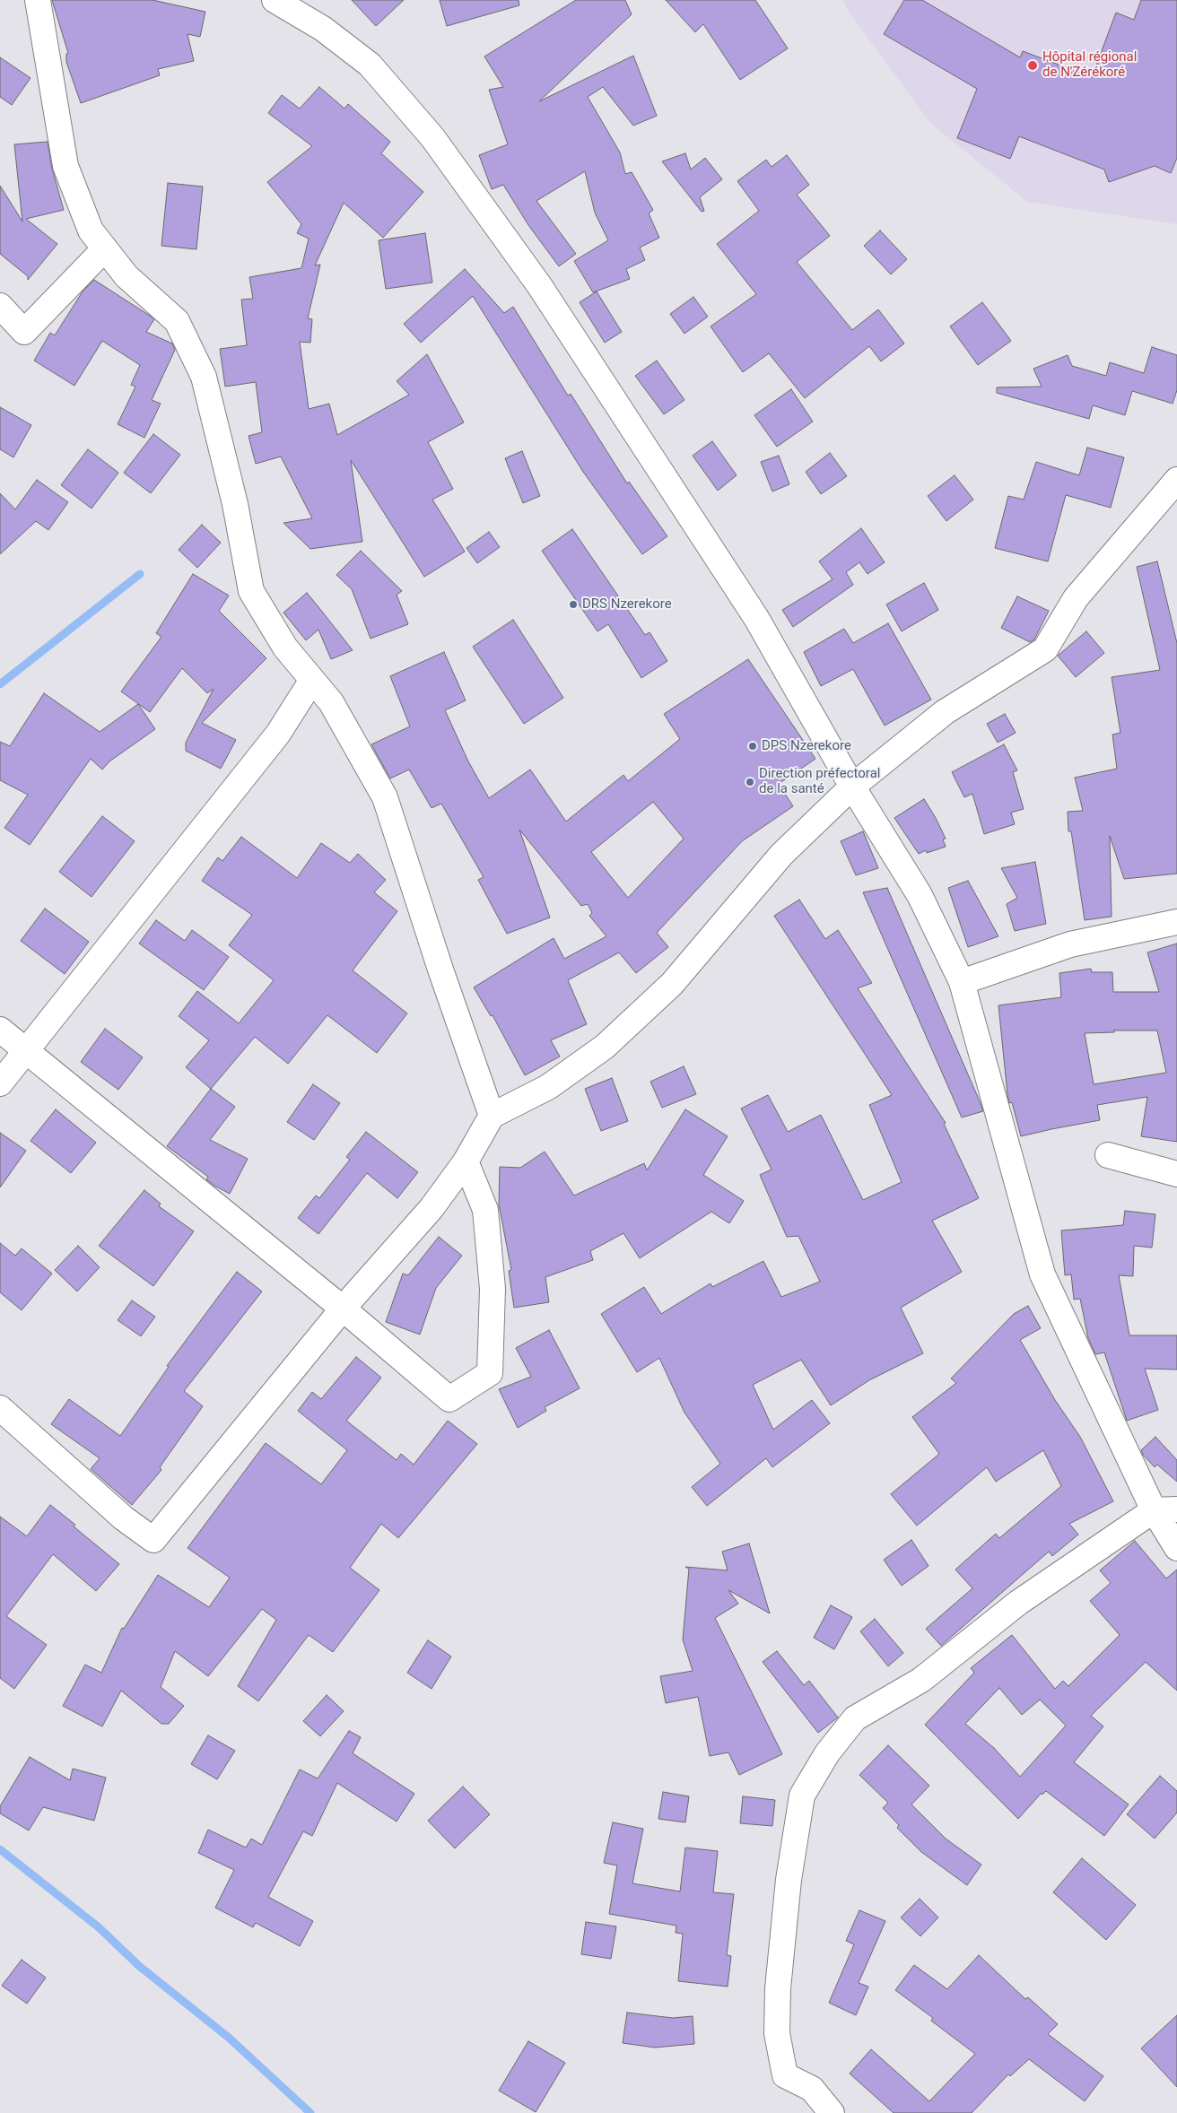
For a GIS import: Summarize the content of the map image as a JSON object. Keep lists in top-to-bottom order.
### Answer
{
  "places": [
    "Hôpital régional de N'Zérékoré",
    "DRS Nzerekore",
    "DPS Nzerekore",
    "Direction préfectoral de la santé"
  ]
}
